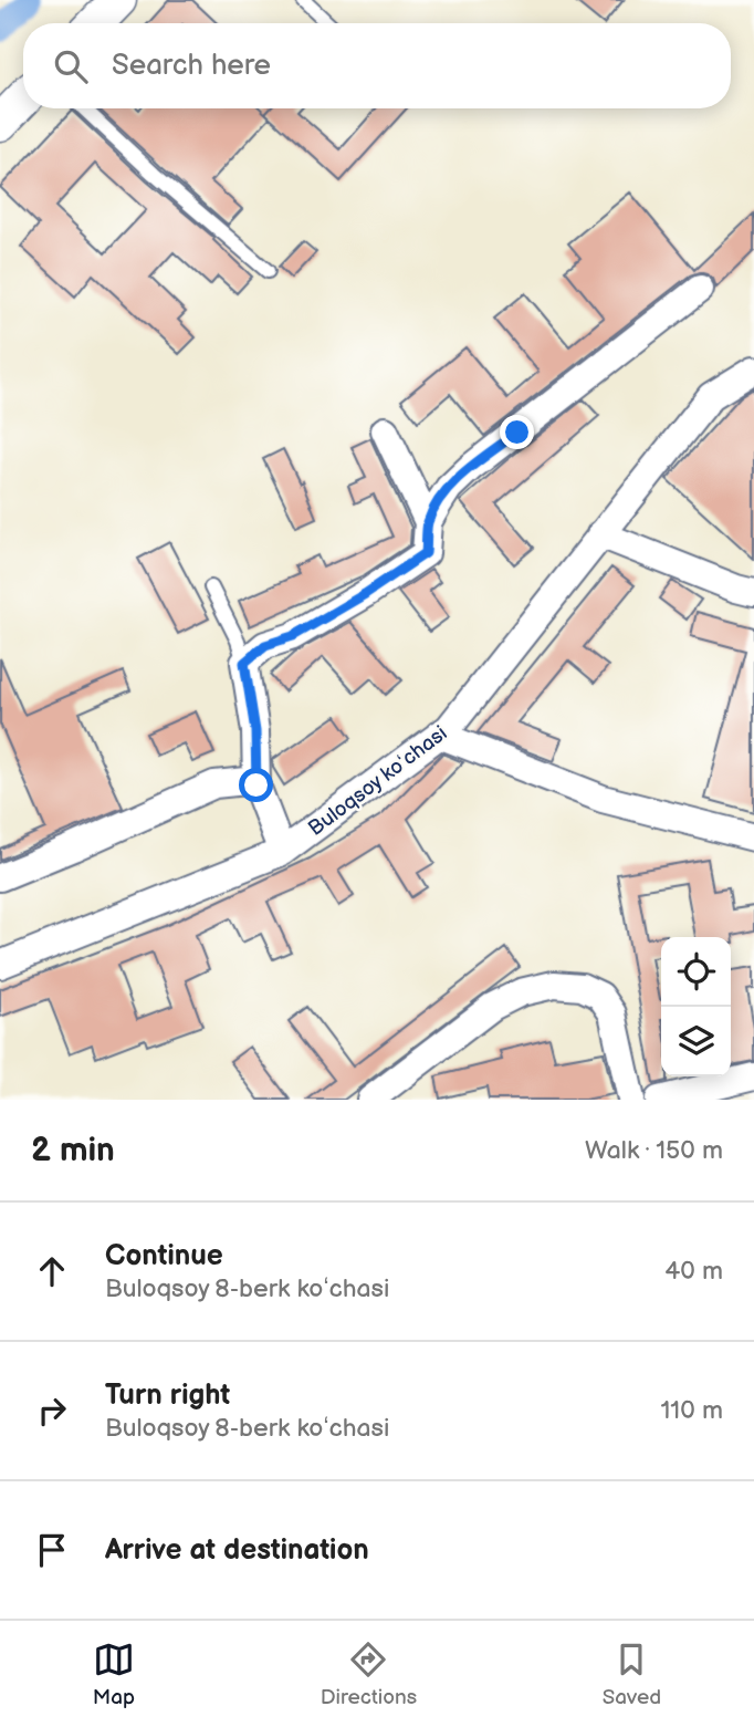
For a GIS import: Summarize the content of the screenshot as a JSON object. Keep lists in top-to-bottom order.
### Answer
{
  "streets": {
    "street": ["Buloqsoy koʻchasi"]
  },
  "page": {
    "search": "Search here",
    "heading": ["2 min", "Walk · 150 m"],
    "list": [
      ["Continue", "Buloqsoy 8-berk koʻchasi", "40 m"],
      ["Turn right", "Buloqsoy 8-berk koʻchasi", "110 m"],
      "Arrive at destination"
    ],
    "nav": ["Map", "Directions", "Saved"]
  }
}
